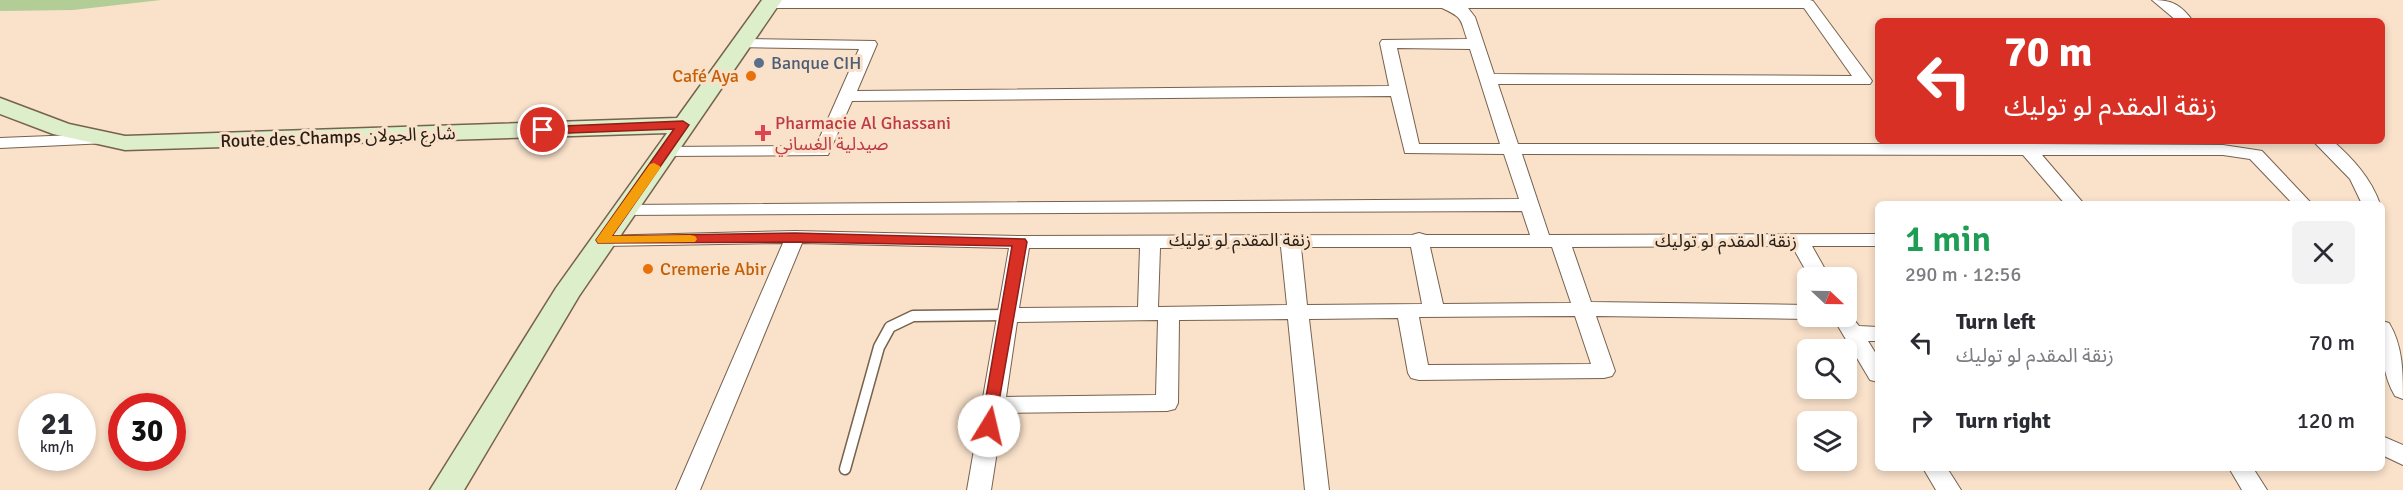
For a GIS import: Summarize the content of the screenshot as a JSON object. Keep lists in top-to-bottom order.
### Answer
{
  "streets": {
    "street": ["Route des Champs شارع الجولان", "زنقة المقدم لو توليك"]
  },
  "places": {
    "other": ["Banque CIH", "Café Aya", "Cremerie Abir"],
    "health": ["Pharmacie Al Ghassani صيدلية الغساني"]
  },
  "north": "right",
  "page": {
    "turn": ["70 m", "زنقة المقدم لو توليك"],
    "heading": ["1 min", "290 m · 12:56"],
    "list": [
      {
        "name": "Turn left",
        "note": "زنقة المقدم لو توليك",
        "value": "70 m"
      },
      {
        "name": "Turn right",
        "value": "120 m"
      }
    ],
    "speed": "21 km/h",
    "limit": "30"
  }
}
